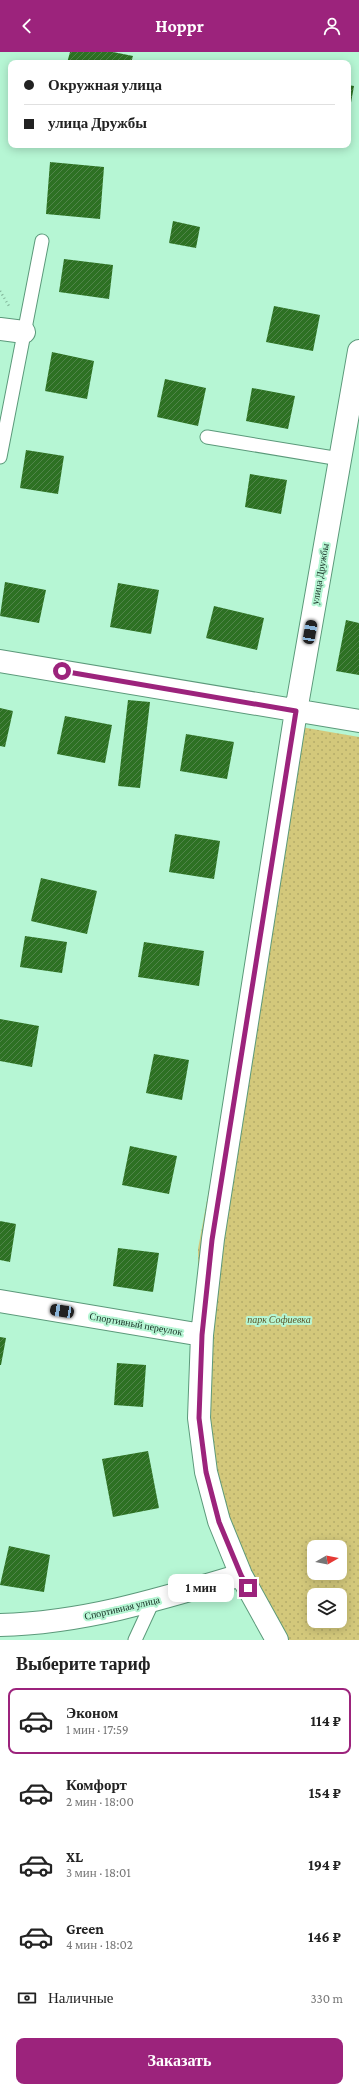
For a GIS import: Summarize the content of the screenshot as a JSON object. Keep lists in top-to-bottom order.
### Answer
{
  "streets": {
    "street": ["улица Дружбы", "Спортивный переулок", "Спортивная улица"]
  },
  "crossings": [
    ["улица Дружбы", "Спортивный переулок"],
    ["улица Дружбы", "Спортивная улица"]
  ],
  "parks": ["парк Софиевка"],
  "north": "right",
  "page": {
    "header": "Hoppr",
    "banner": ["Окружная улица", "улица Дружбы"],
    "bubble": "1 мин",
    "heading": "Выберите тариф",
    "list": [
      {
        "name": "Эконом",
        "note": "1 мин · 17:59",
        "value": "114 ₽"
      },
      {
        "name": "Комфорт",
        "note": "2 мин · 18:00",
        "value": "154 ₽"
      },
      {
        "name": "XL",
        "note": "3 мин · 18:01",
        "value": "194 ₽"
      },
      {
        "name": "Green",
        "note": "4 мин · 18:02",
        "value": "146 ₽"
      }
    ],
    "pay": ["Наличные", "330 m"],
    "buttons": "Заказать"
  }
}
